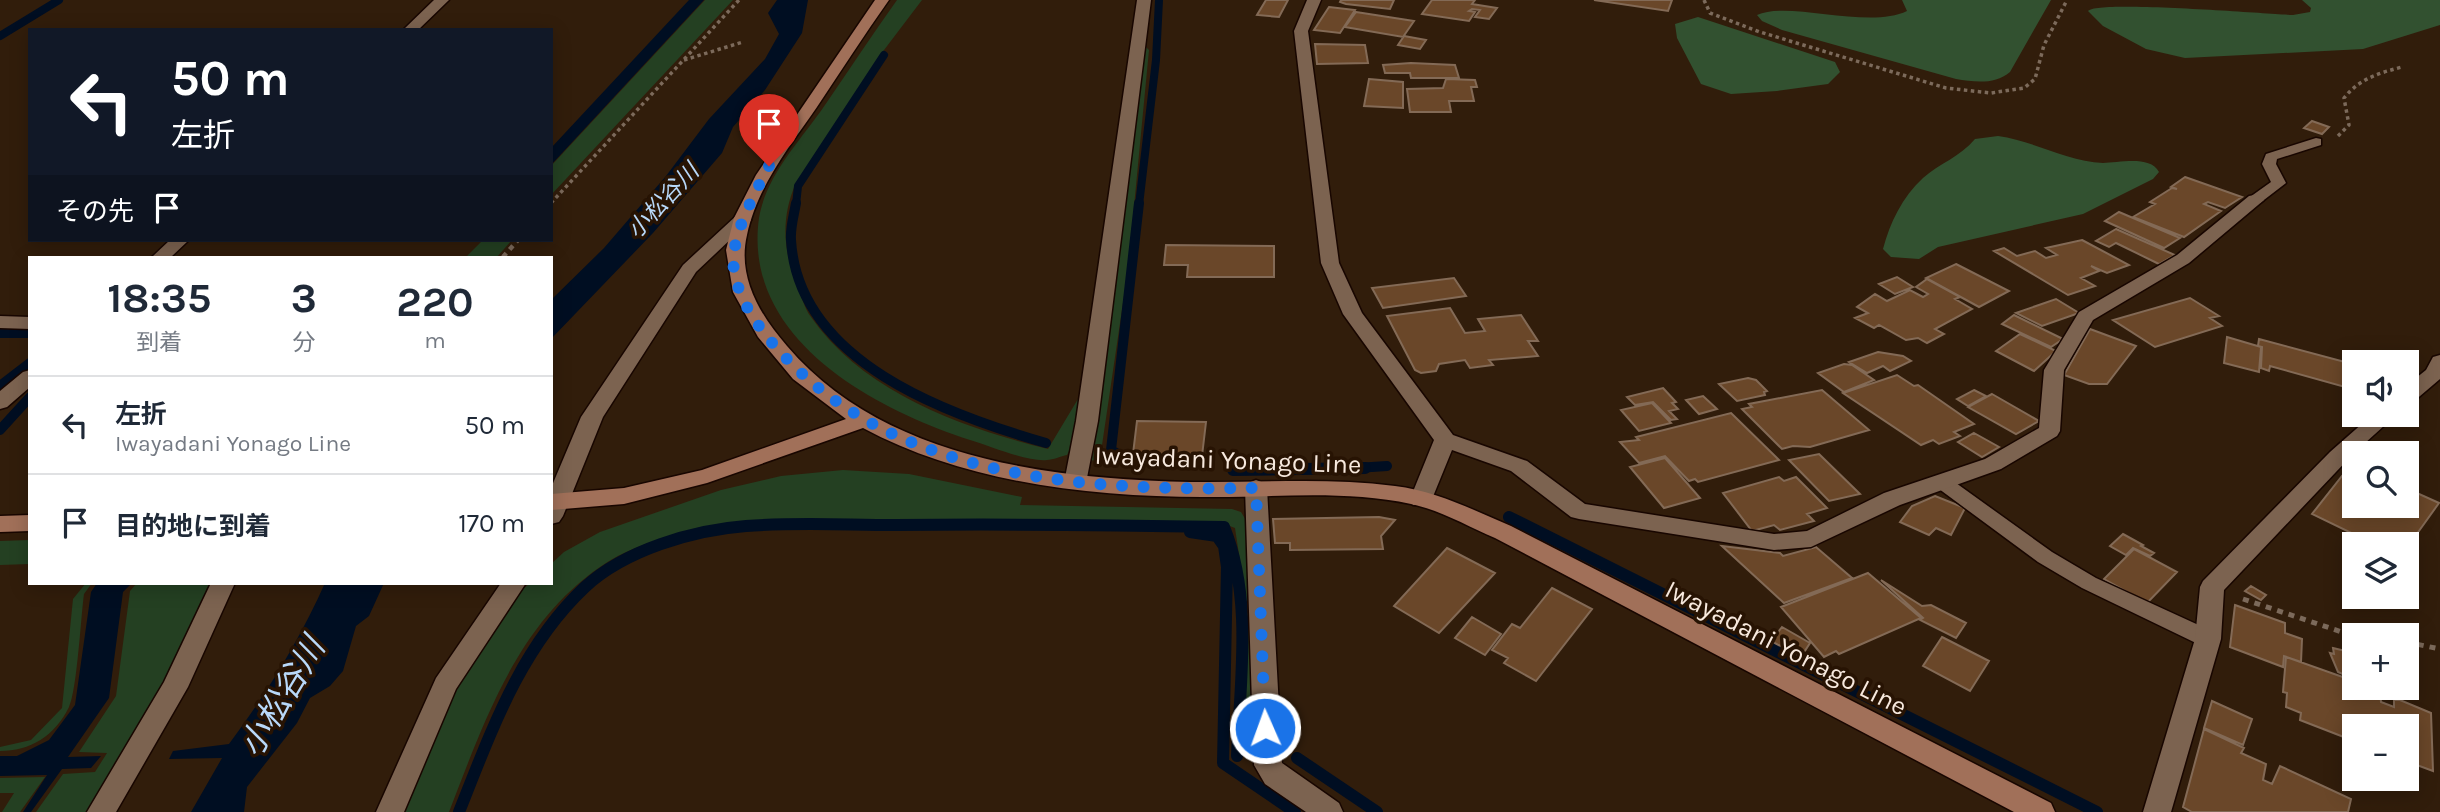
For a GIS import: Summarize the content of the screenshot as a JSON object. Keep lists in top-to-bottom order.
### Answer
{
  "streets": {
    "main road": ["Iwayadani Yonago Line"]
  },
  "water": ["小松谷川"],
  "page": {
    "turn": ["50 m", "左折"],
    "then": "その先",
    "eta": [
      "18:35",
      "到着",
      "3",
      "分",
      "220",
      "m"
    ],
    "map_buttons": ["+", "−"],
    "list": [
      {
        "name": "左折",
        "note": "Iwayadani Yonago Line",
        "value": "50 m"
      },
      {
        "name": "目的地に到着",
        "value": "170 m"
      }
    ]
  }
}
